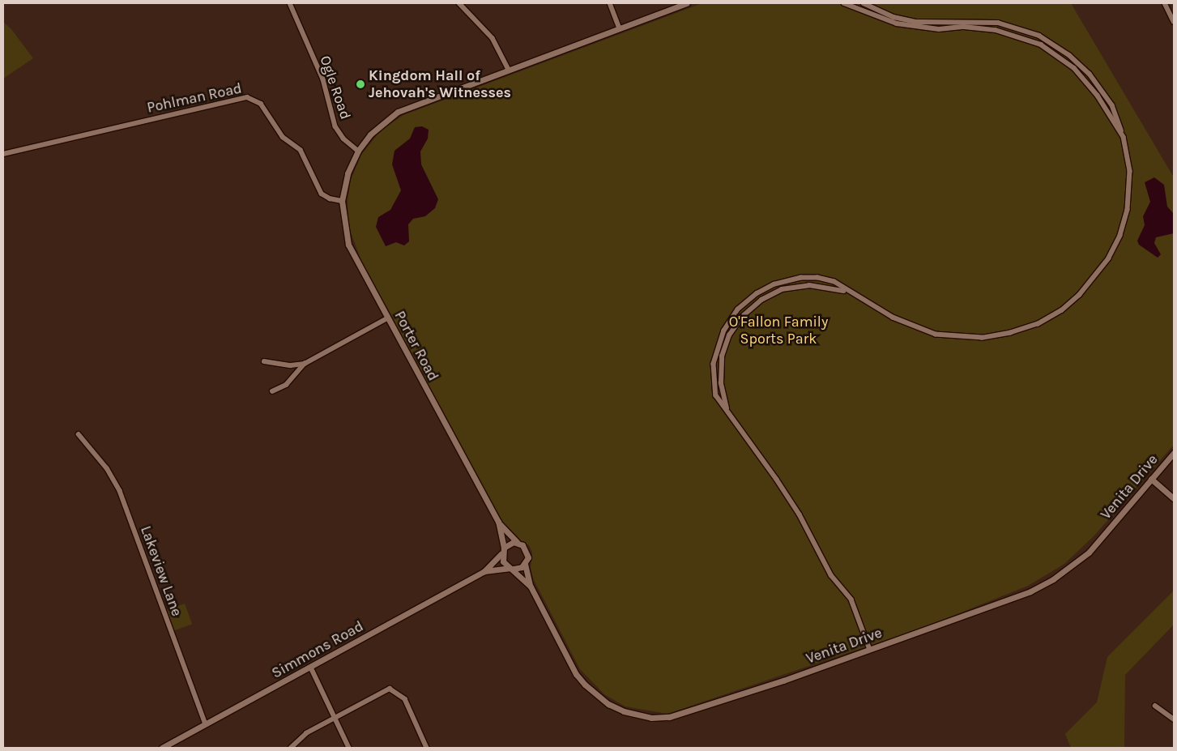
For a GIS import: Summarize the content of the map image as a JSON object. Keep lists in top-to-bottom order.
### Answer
{
  "streets": {
    "street": [
      "Ogle Road",
      "Pohlman Road",
      "Porter Road",
      "Venita Drive",
      "Lakeview Lane",
      "Simmons Road"
    ]
  },
  "crossings": [
    ["Ogle Road", "Porter Road"],
    ["Pohlman Road", "Porter Road"],
    ["Porter Road", "Venita Drive"],
    ["Porter Road", "Simmons Road"],
    ["Venita Drive", "Simmons Road"],
    ["Lakeview Lane", "Simmons Road"]
  ],
  "parks": ["O'Fallon Family Sports Park"],
  "places": ["Kingdom Hall of Jehovah's Witnesses"]
}
